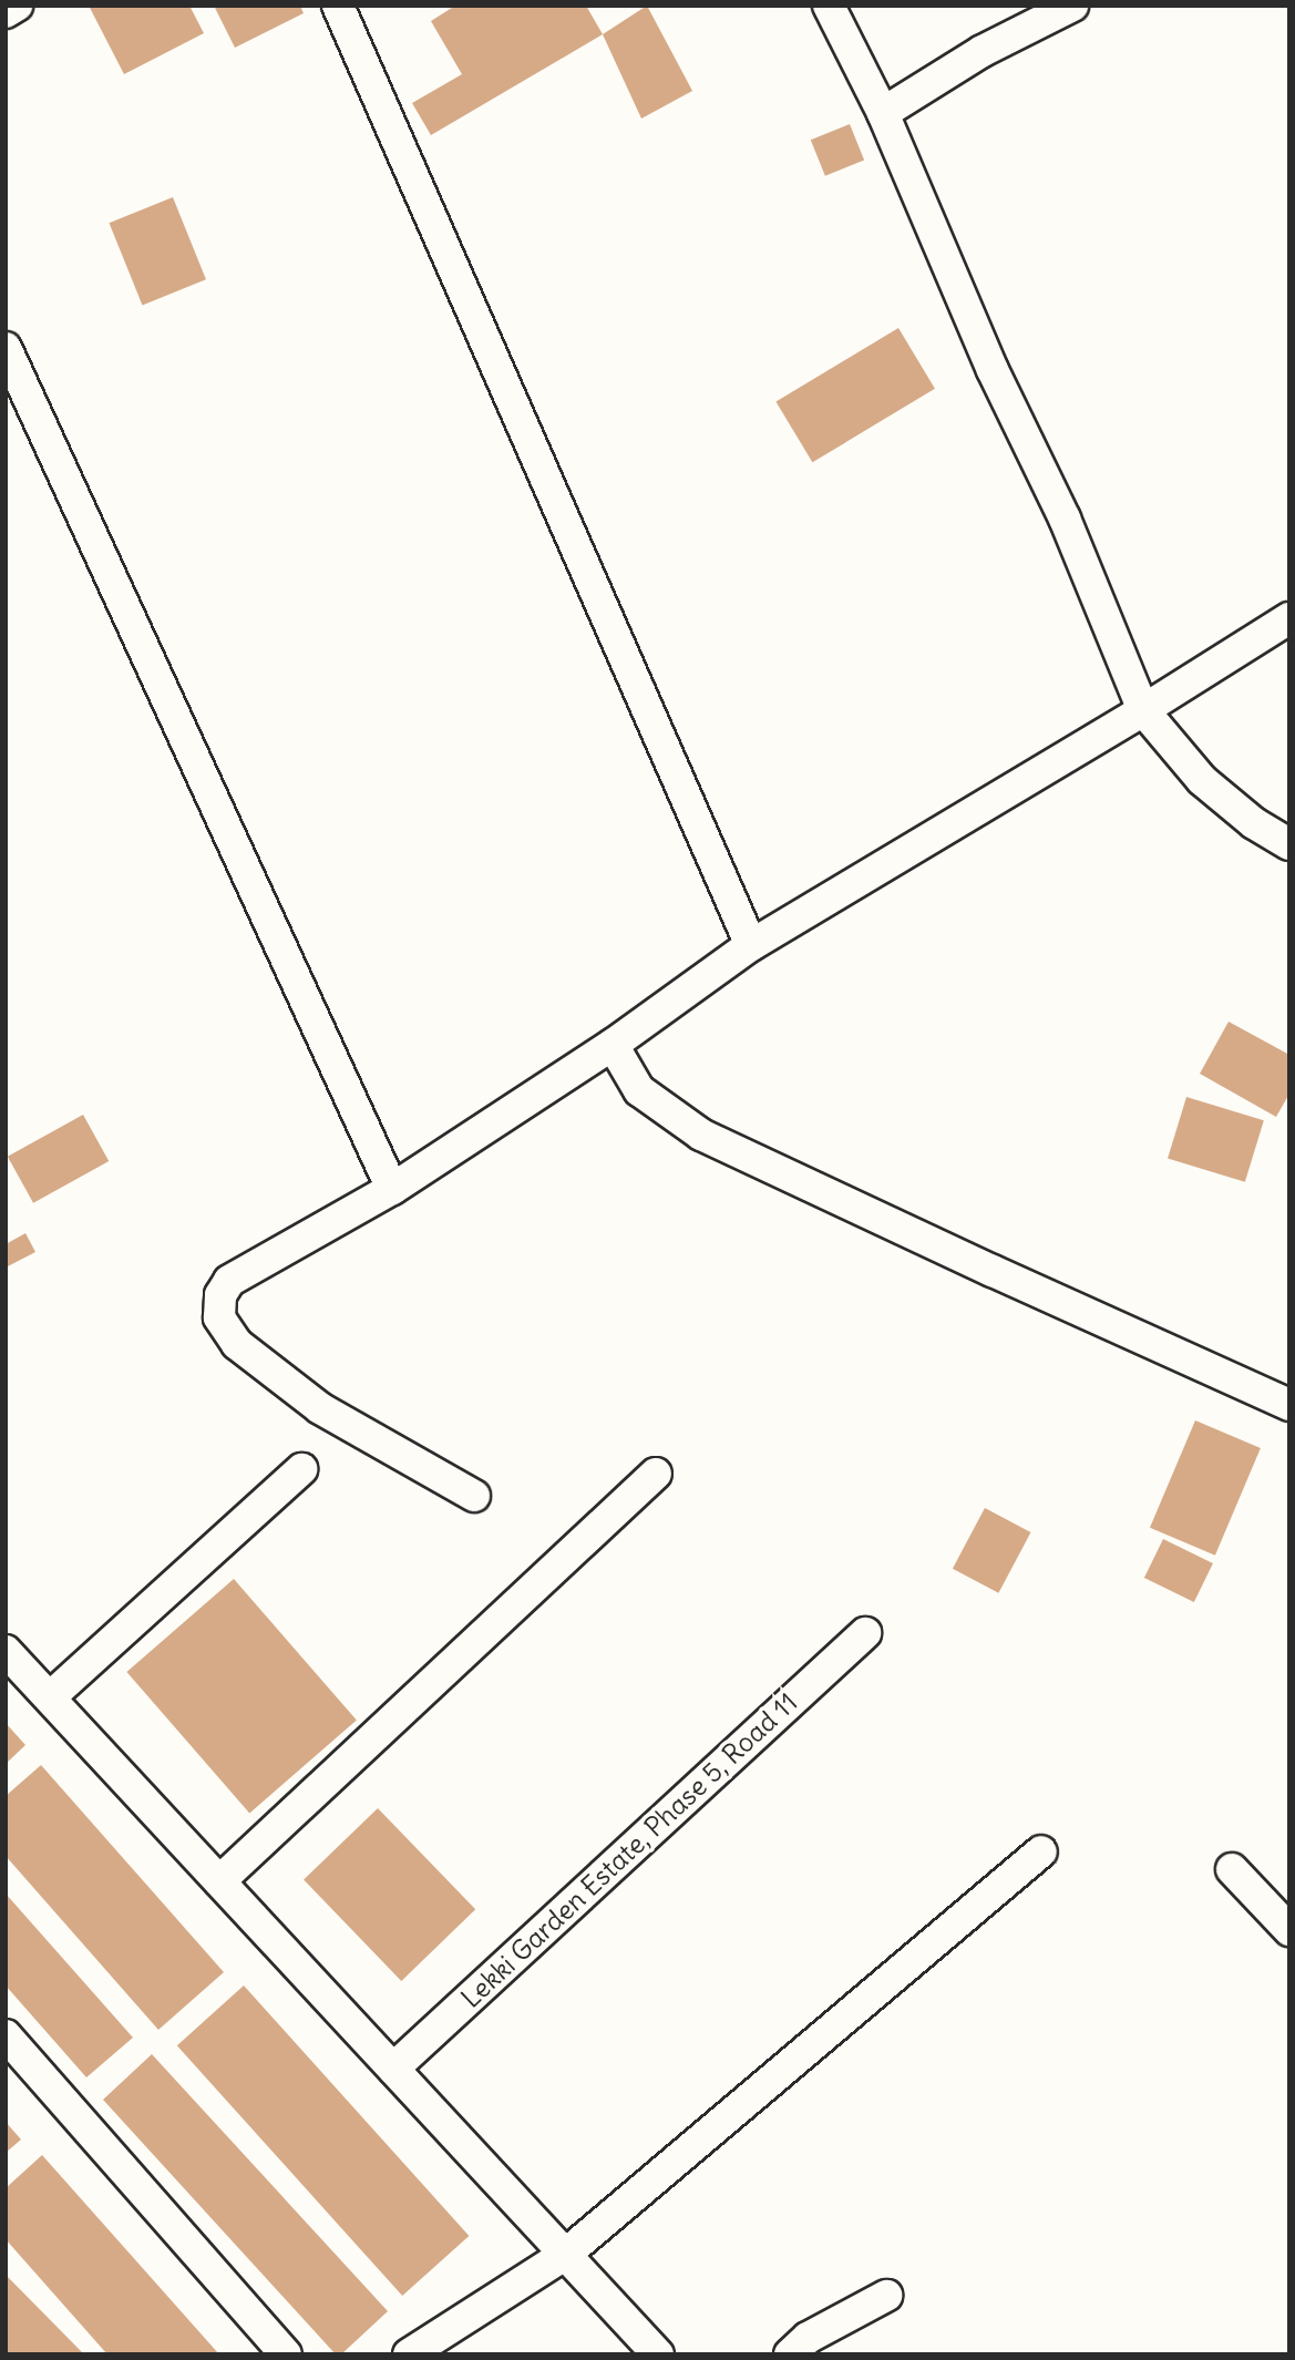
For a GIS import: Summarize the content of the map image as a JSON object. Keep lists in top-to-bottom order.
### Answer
{
  "streets": {
    "street": ["Lekki Garden Estate, Phase 5, Road 11"]
  }
}
